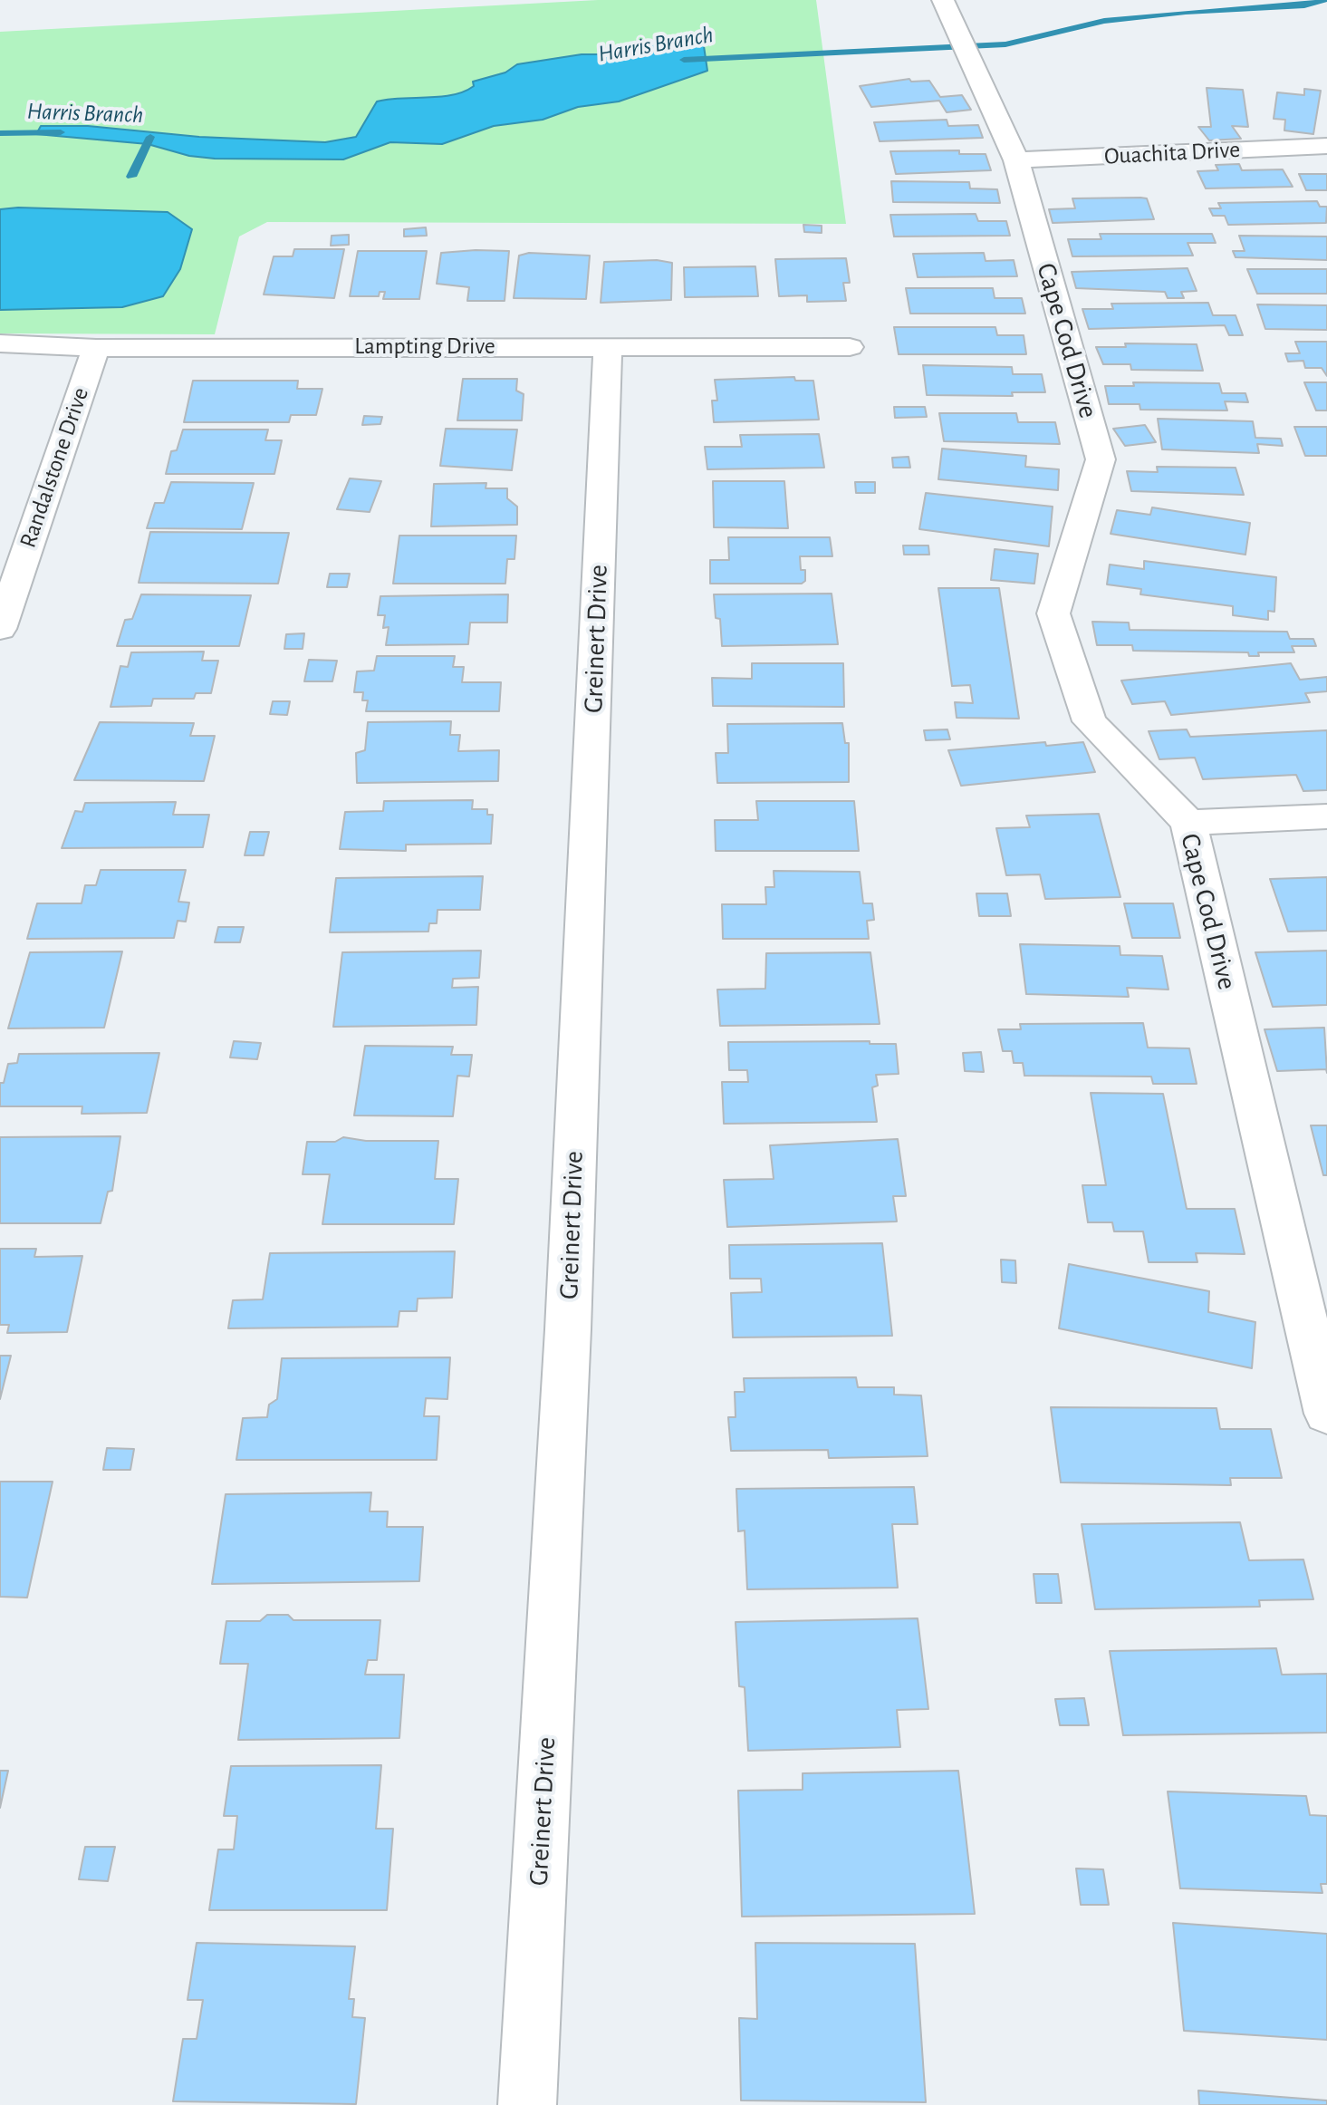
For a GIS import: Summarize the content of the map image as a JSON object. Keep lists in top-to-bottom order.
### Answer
{
  "streets": {
    "street": [
      "Ouachita Drive",
      "Cape Cod Drive",
      "Lampting Drive",
      "Randalstone Drive",
      "Greinert Drive"
    ]
  },
  "crossings": [
    ["Ouachita Drive", "Cape Cod Drive"],
    ["Lampting Drive", "Randalstone Drive"],
    ["Lampting Drive", "Greinert Drive"]
  ],
  "water": ["Harris Branch"]
}
